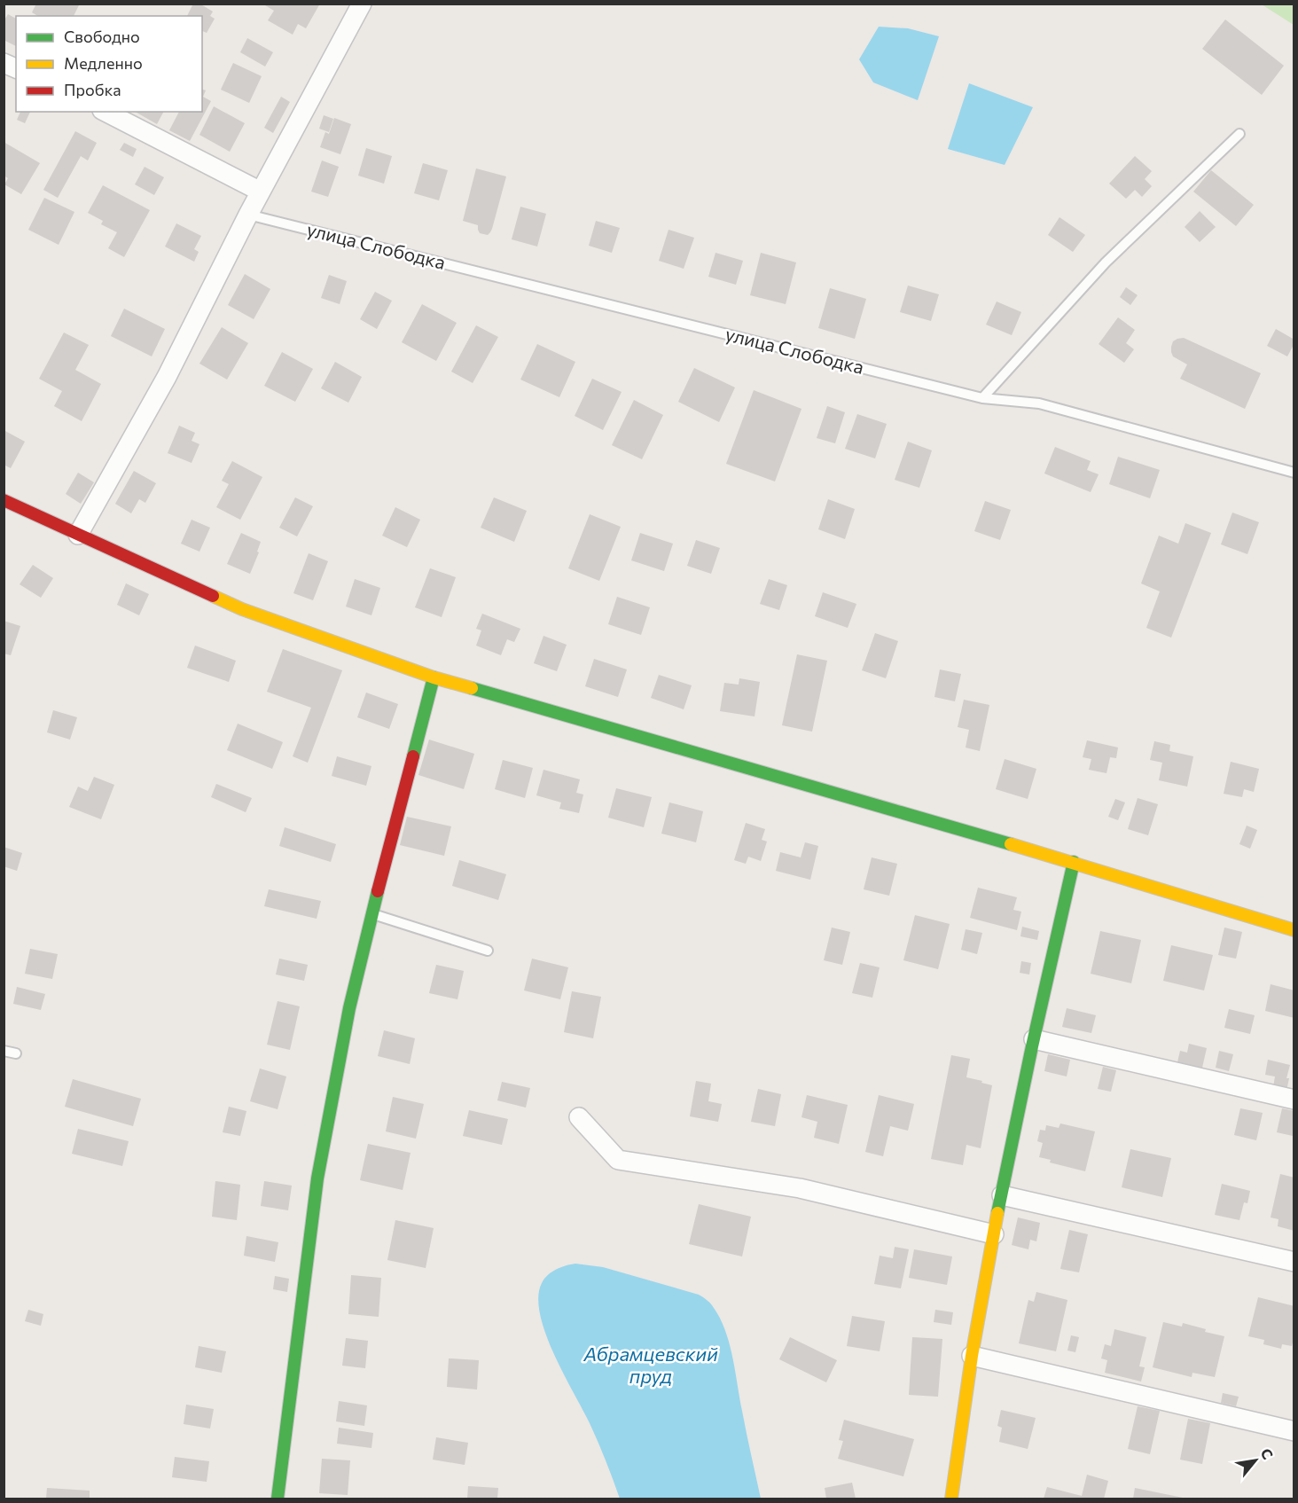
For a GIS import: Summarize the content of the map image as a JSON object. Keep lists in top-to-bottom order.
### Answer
{
  "streets": {
    "lane": ["улица Слободка"]
  },
  "water": ["Абрамцевский пруд"],
  "legend": ["Свободно", "Медленно", "Пробка"],
  "north": "top right"
}
